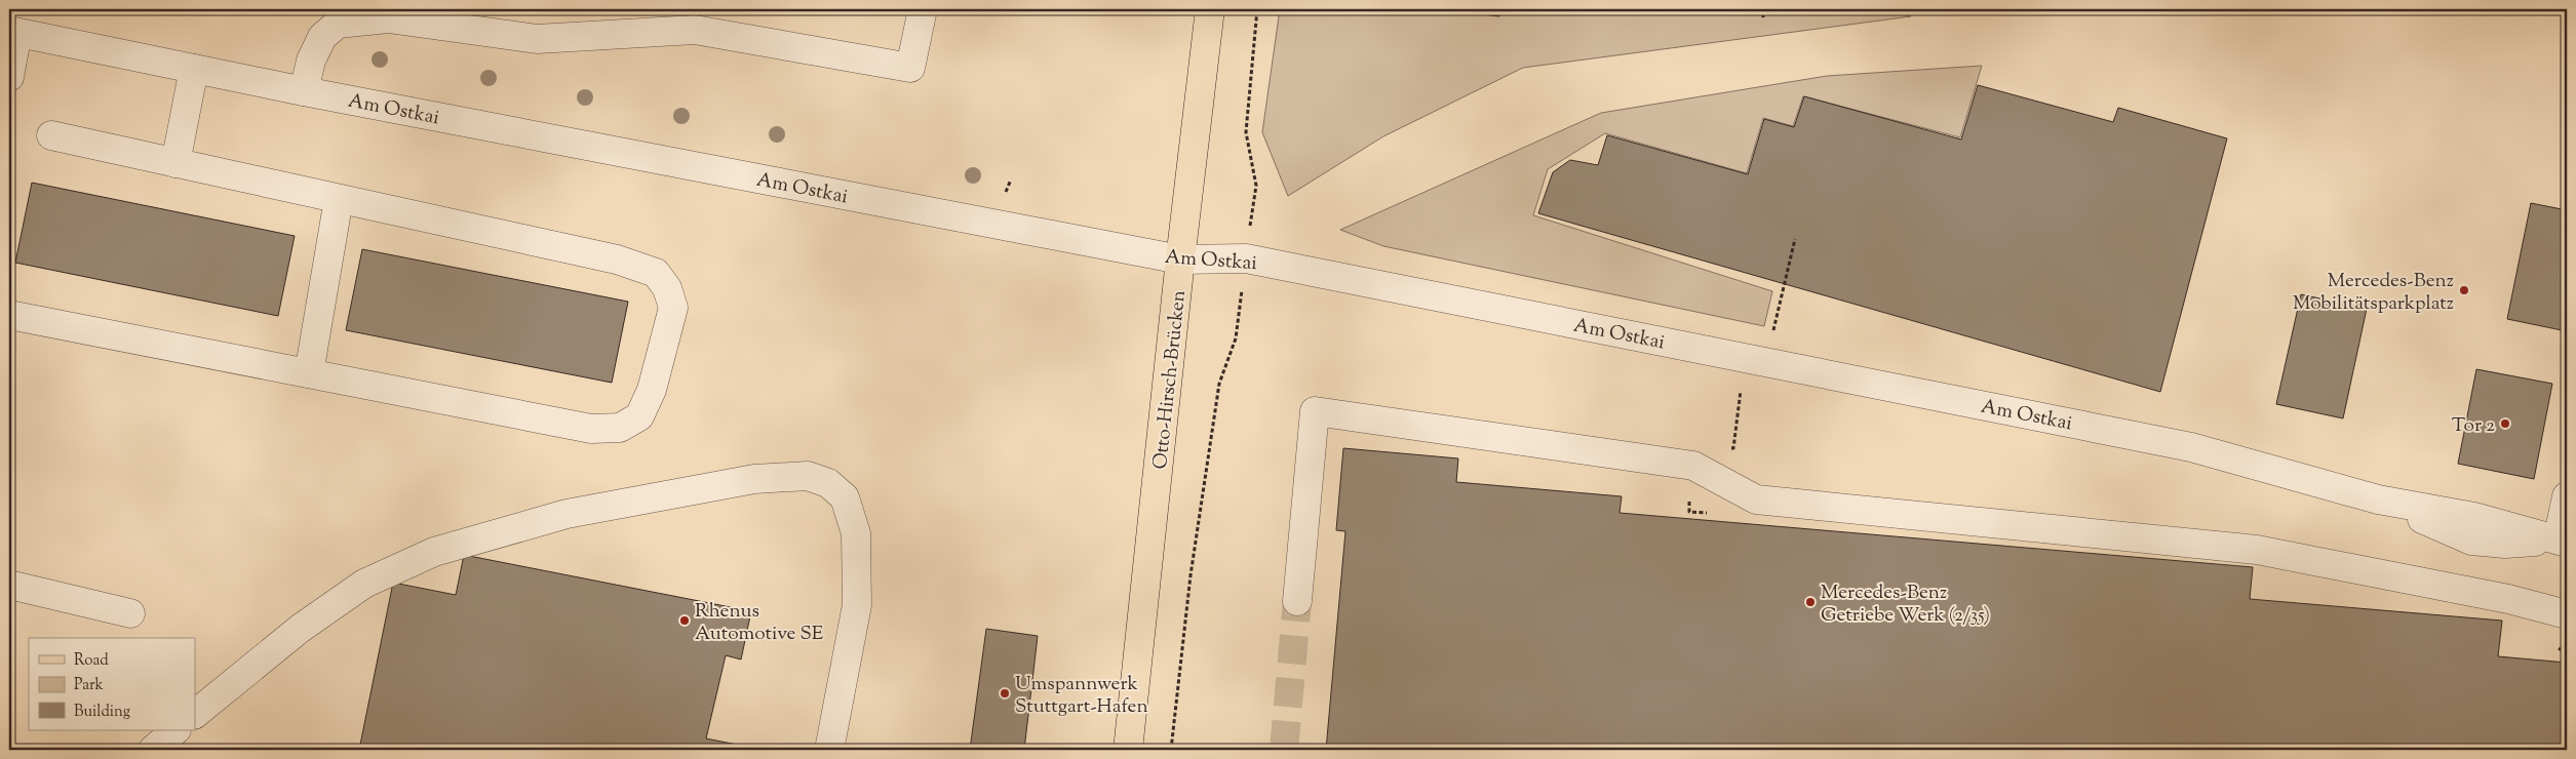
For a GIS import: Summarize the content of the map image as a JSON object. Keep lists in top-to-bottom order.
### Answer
{
  "streets": {
    "main road": ["Otto-Hirsch-Brücken"],
    "street": ["Am Ostkai"]
  },
  "crossings": [
    ["Am Ostkai", "Otto-Hirsch-Brücken"]
  ],
  "places": [
    "Mercedes-Benz Mobilitätsparkplatz",
    "Tor 2",
    "Mercedes-Benz Getriebe Werk (2/35)",
    "Rhenus Automotive SE",
    "Umspannwerk Stuttgart-Hafen"
  ],
  "legend": ["Road", "Park", "Building"]
}
